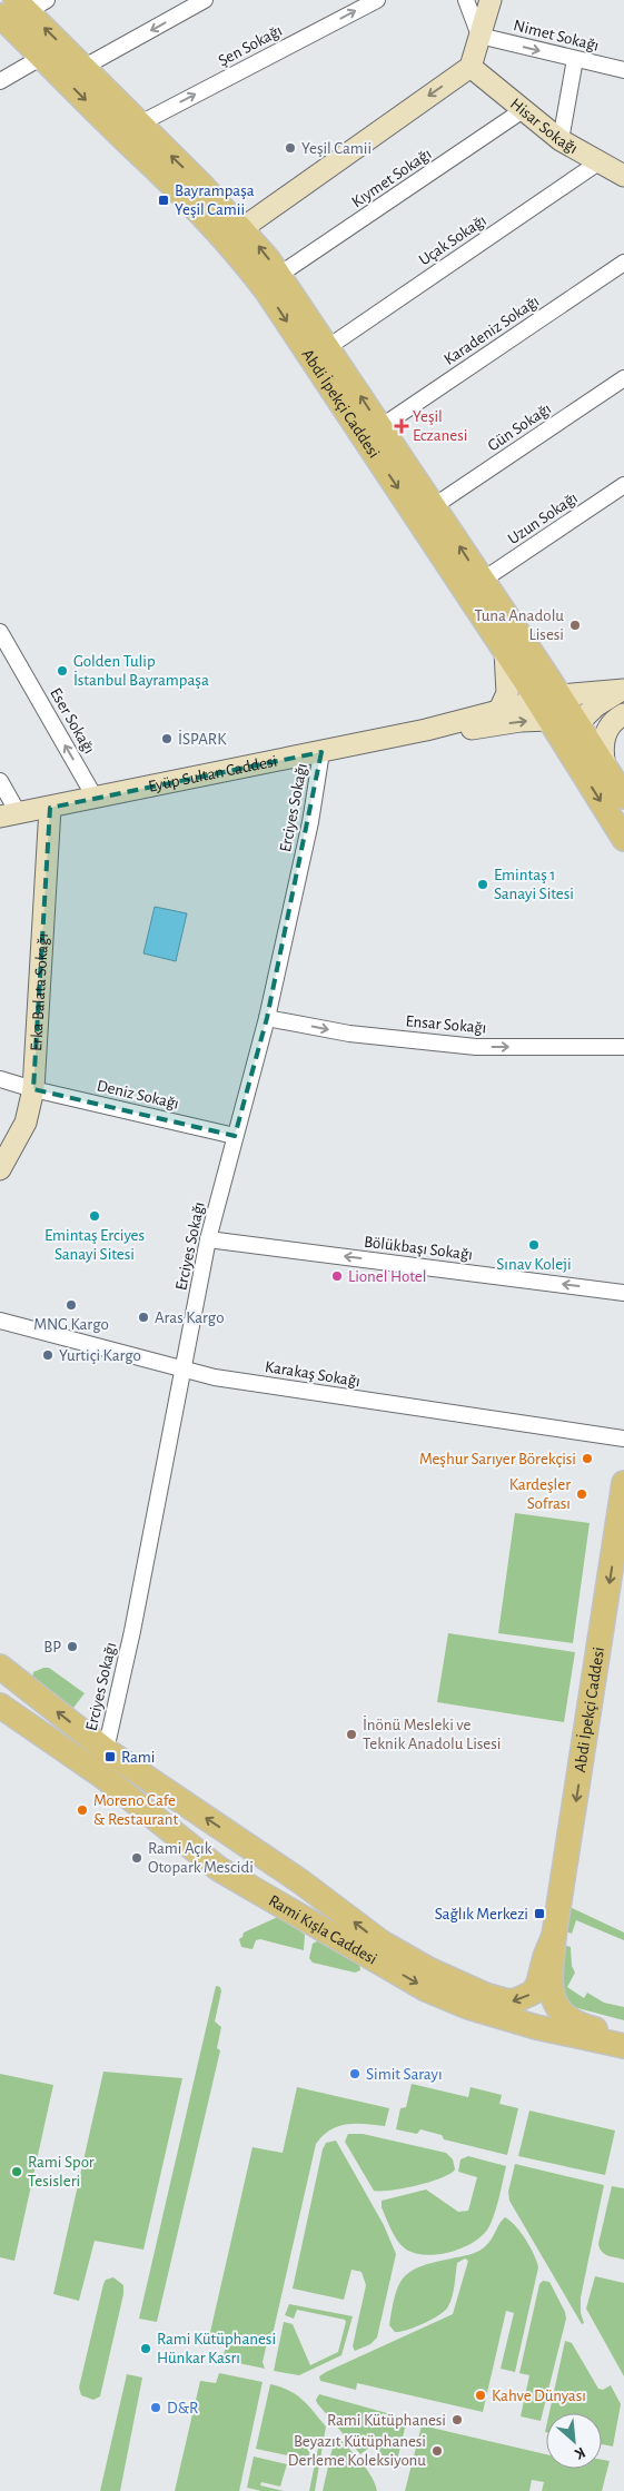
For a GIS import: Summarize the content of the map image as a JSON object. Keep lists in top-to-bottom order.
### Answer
{
  "streets": {
    "main road": ["Abdi İpekçi Caddesi", "Rami Kışla Caddesi"],
    "street": [
      "Nimet Sokağı",
      "Şen Sokağı",
      "Hisar Sokağı",
      "Kıymet Sokağı",
      "Uçak Sokağı",
      "Karadeniz Sokağı",
      "Gün Sokağı",
      "Uzun Sokağı",
      "Eser Sokağı",
      "Eyüp Sultan Caddesi",
      "Erciyes Sokağı",
      "Erka Balata Sokağı",
      "Ensar Sokağı",
      "Deniz Sokağı",
      "Bölükbaşı Sokağı",
      "Karakaş Sokağı"
    ]
  },
  "crossings": [
    ["Şen Sokağı", "Abdi İpekçi Caddesi"],
    ["Hisar Sokağı", "Kıymet Sokağı"],
    ["Hisar Sokağı", "Uçak Sokağı"],
    ["Kıymet Sokağı", "Abdi İpekçi Caddesi"],
    ["Uçak Sokağı", "Abdi İpekçi Caddesi"],
    ["Karadeniz Sokağı", "Abdi İpekçi Caddesi"],
    ["Abdi İpekçi Caddesi", "Gün Sokağı"],
    ["Abdi İpekçi Caddesi", "Uzun Sokağı"],
    ["Abdi İpekçi Caddesi", "Eyüp Sultan Caddesi"],
    ["Abdi İpekçi Caddesi", "Rami Kışla Caddesi"],
    ["Eser Sokağı", "Eyüp Sultan Caddesi"],
    ["Eyüp Sultan Caddesi", "Erciyes Sokağı"],
    ["Eyüp Sultan Caddesi", "Erka Balata Sokağı"],
    ["Erciyes Sokağı", "Ensar Sokağı"],
    ["Erciyes Sokağı", "Deniz Sokağı"],
    ["Erciyes Sokağı", "Bölükbaşı Sokağı"],
    ["Erciyes Sokağı", "Karakaş Sokağı"],
    ["Erciyes Sokağı", "Rami Kışla Caddesi"],
    ["Erka Balata Sokağı", "Deniz Sokağı"]
  ],
  "one_way": [
    "Nimet Sokağı",
    "Eser Sokağı",
    "Ensar Sokağı",
    "Bölükbaşı Sokağı"
  ],
  "places": {
    "other": [
      "Yeşil Camii",
      "Tuna Anadolu Lisesi",
      "Golden Tulip İstanbul Bayrampaşa",
      "İSPARK",
      "Emintaş 1 Sanayi Sitesi",
      "Emintaş Erciyes Sanayi Sitesi",
      "Sınav Koleji",
      "Lionel Hotel",
      "MNG Kargo",
      "Aras Kargo",
      "Yurtiçi Kargo",
      "Meşhur Sarıyer Börekçisi",
      "Kardeşler Sofrası",
      "BP",
      "İnönü Mesleki ve Teknik Anadolu Lisesi",
      "Moreno Cafe & Restaurant",
      "Rami Açık Otopark Mescidi",
      "Simit Sarayı",
      "Rami Spor Tesisleri",
      "Rami Kütüphanesi Hünkar Kasrı",
      "Kahve Dünyası",
      "D&R",
      "Rami Kütüphanesi",
      "Beyazıt Kütüphanesi Derleme Koleksiyonu"
    ],
    "transit": ["Bayrampaşa Yeşil Camii", "Rami", "Sağlık Merkezi"],
    "health": ["Yeşil Eczanesi"]
  },
  "north": "bottom right"
}
